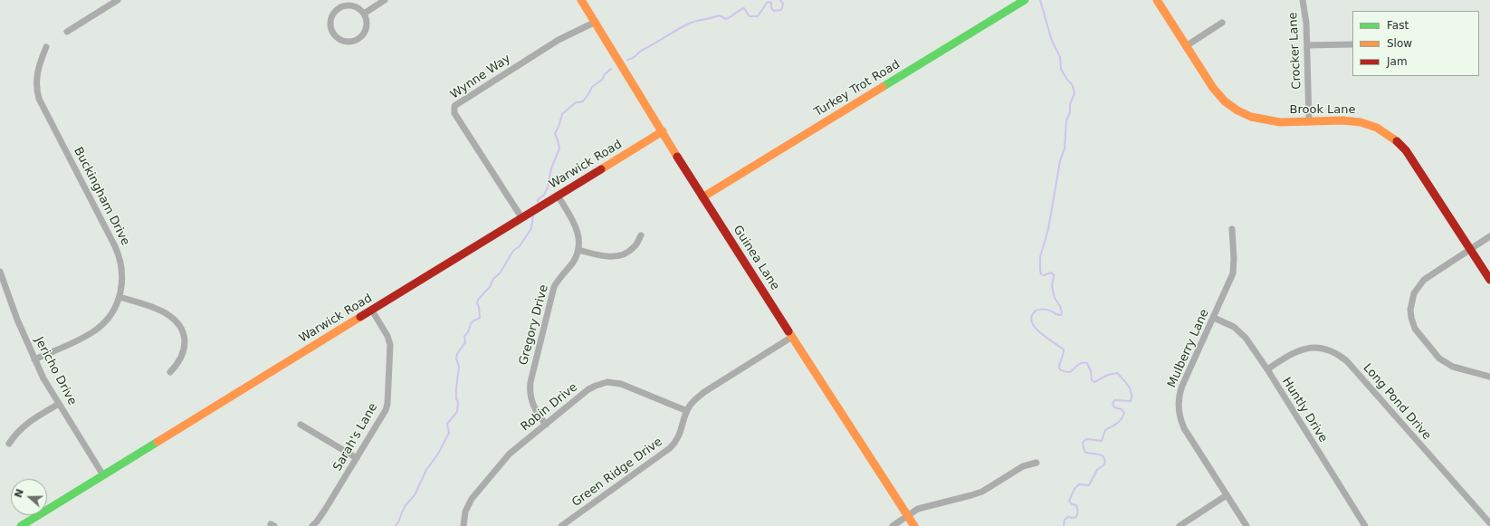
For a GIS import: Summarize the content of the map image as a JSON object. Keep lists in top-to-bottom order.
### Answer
{
  "streets": {
    "street": [
      "Crocker Lane",
      "Wynne Way",
      "Turkey Trot Road",
      "Brook Lane",
      "Warwick Road",
      "Buckingham Drive",
      "Guinea Lane",
      "Gregory Drive",
      "Mulberry Lane",
      "Jericho Drive",
      "Long Pond Drive",
      "Robin Drive",
      "Huntly Drive",
      "Sarah's Lane",
      "Green Ridge Drive"
    ]
  },
  "crossings": [
    ["Crocker Lane", "Brook Lane"],
    ["Wynne Way", "Warwick Road"],
    ["Wynne Way", "Guinea Lane"],
    ["Turkey Trot Road", "Guinea Lane"],
    ["Warwick Road", "Guinea Lane"],
    ["Warwick Road", "Gregory Drive"],
    ["Warwick Road", "Jericho Drive"],
    ["Warwick Road", "Sarah's Lane"],
    ["Buckingham Drive", "Jericho Drive"],
    ["Guinea Lane", "Green Ridge Drive"],
    ["Gregory Drive", "Robin Drive"],
    ["Mulberry Lane", "Huntly Drive"],
    ["Long Pond Drive", "Huntly Drive"],
    ["Robin Drive", "Green Ridge Drive"]
  ],
  "legend": ["Fast", "Slow", "Jam"],
  "north": "left"
}
